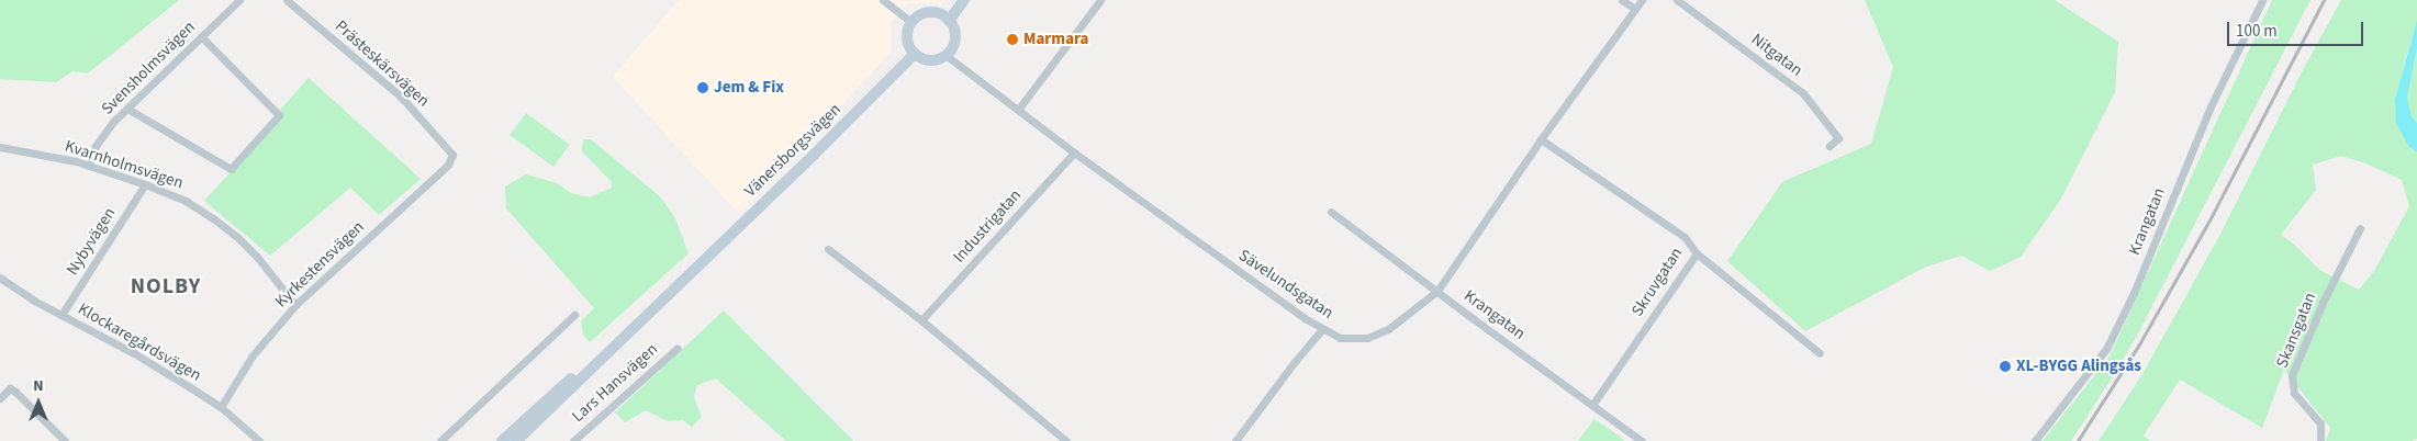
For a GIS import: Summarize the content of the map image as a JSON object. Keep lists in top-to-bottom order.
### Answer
{
  "streets": {
    "main road": ["Vänersborgsvägen"],
    "street": [
      "Nitgatan",
      "Prästeskärsvägen",
      "Svensholmsvägen",
      "Kvarnholmsvägen",
      "Krangatan",
      "Industrigatan",
      "Nybyvägen",
      "Kyrkestensvägen",
      "Skruvgatan",
      "Sävelundsgatan",
      "Skansgatan",
      "Klockaregårdsvägen",
      "Lars Hansvägen"
    ]
  },
  "crossings": [
    ["Prästeskärsvägen", "Kyrkestensvägen"],
    ["Svensholmsvägen", "Kvarnholmsvägen"],
    ["Vänersborgsvägen", "Sävelundsgatan"],
    ["Kvarnholmsvägen", "Nybyvägen"],
    ["Kvarnholmsvägen", "Kyrkestensvägen"],
    ["Krangatan", "Skruvgatan"],
    ["Krangatan", "Sävelundsgatan"],
    ["Industrigatan", "Sävelundsgatan"],
    ["Nybyvägen", "Klockaregårdsvägen"],
    ["Kyrkestensvägen", "Klockaregårdsvägen"],
    ["Skruvgatan", "Sävelundsgatan"]
  ],
  "districts": ["NOLBY"],
  "places": ["Marmara", "Jem & Fix", "XL-BYGG Alingsås"],
  "scale_bar": "100 m",
  "north": "top"
}
